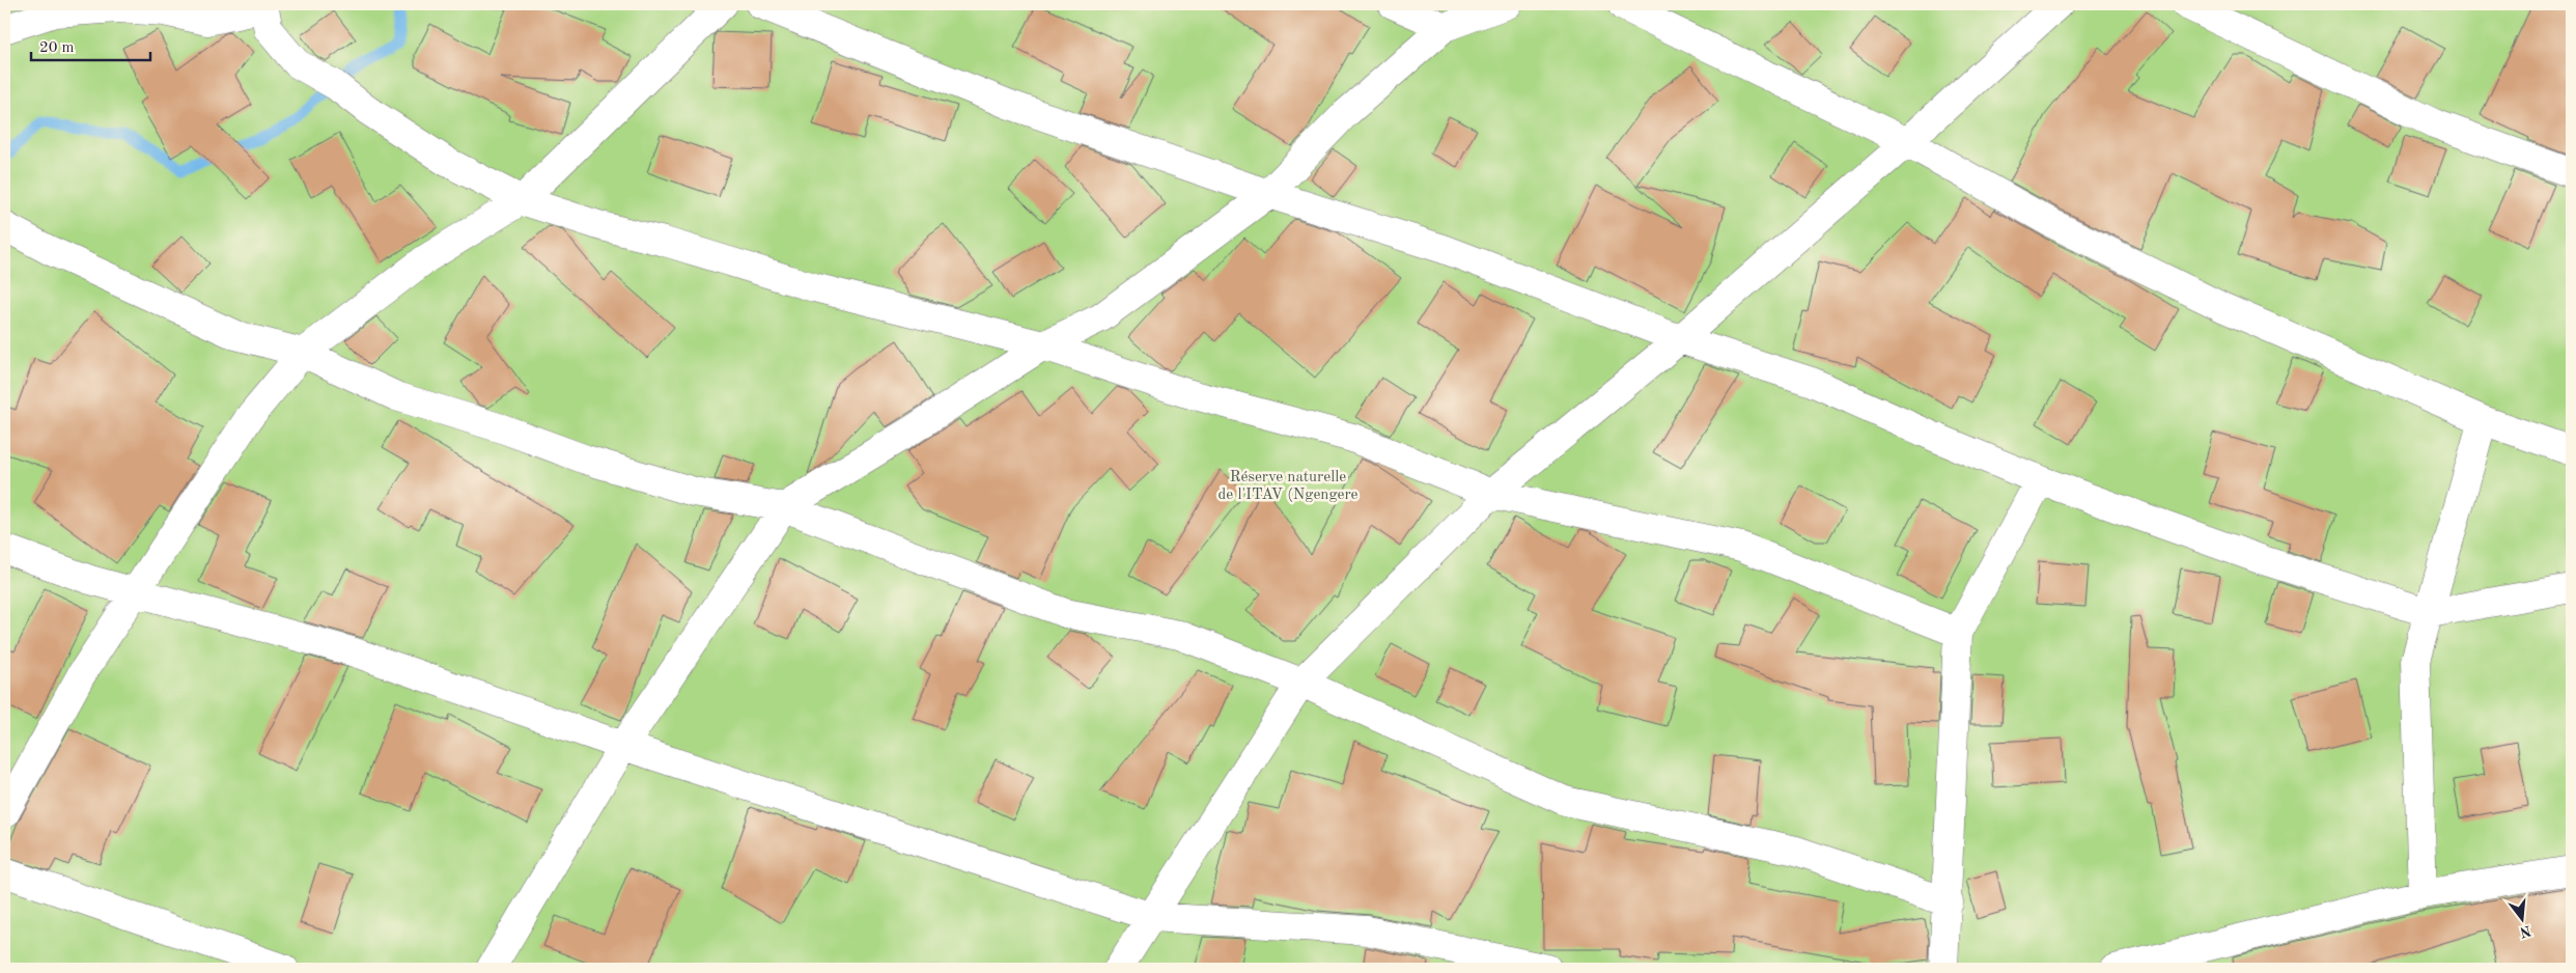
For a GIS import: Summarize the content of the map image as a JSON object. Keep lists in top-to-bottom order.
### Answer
{
  "parks": ["Réserve naturelle de l'ITAV (Ngengere"],
  "scale_bar": "20 m",
  "north": "bottom"
}
